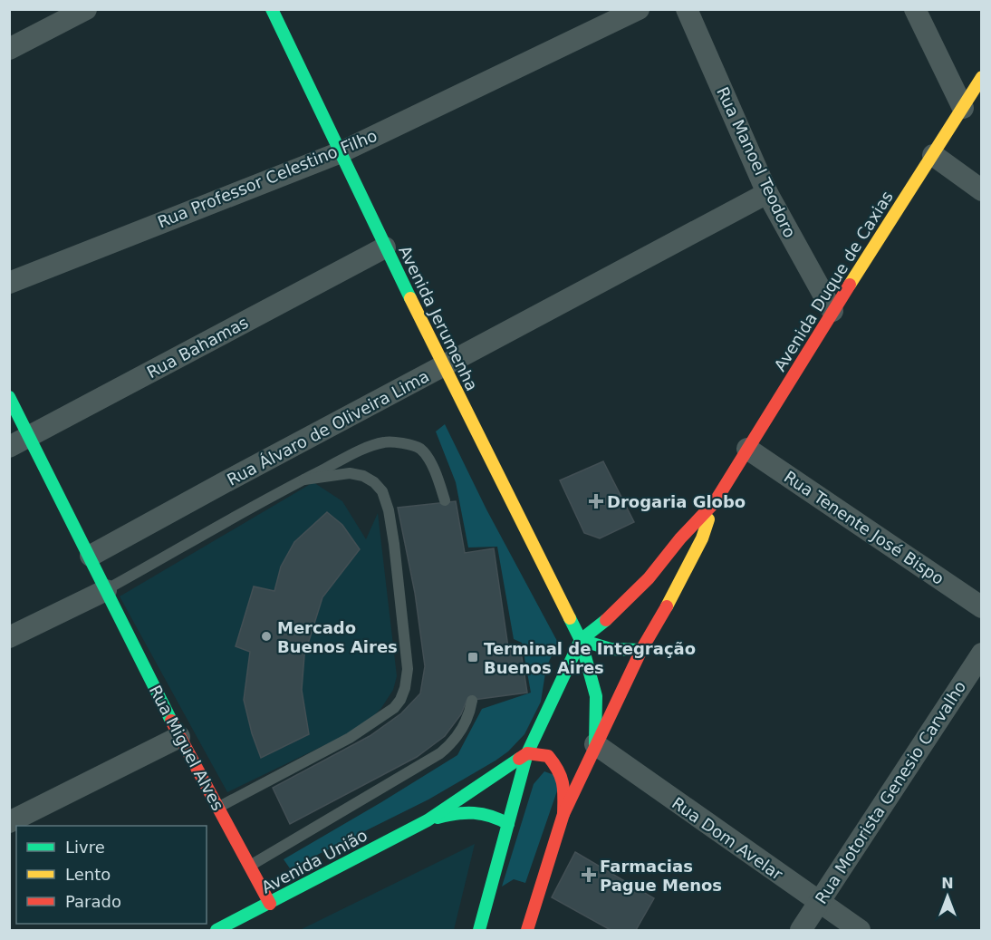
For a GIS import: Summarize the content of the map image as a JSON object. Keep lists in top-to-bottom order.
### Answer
{
  "streets": {
    "main road": [
      "Avenida Duque de Caxias",
      "Avenida Jerumenha",
      "Rua Miguel Alves",
      "Avenida União"
    ],
    "street": [
      "Rua Manoel Teodoro",
      "Rua Professor Celestino Filho",
      "Rua Bahamas",
      "Rua Álvaro de Oliveira Lima",
      "Rua Tenente José Bispo",
      "Rua Motorista Genesio Carvalho",
      "Rua Dom Avelar"
    ]
  },
  "crossings": [
    ["Rua Manoel Teodoro", "Avenida Duque de Caxias"],
    ["Rua Manoel Teodoro", "Rua Álvaro de Oliveira Lima"],
    ["Rua Professor Celestino Filho", "Avenida Jerumenha"],
    ["Avenida Duque de Caxias", "Avenida Jerumenha"],
    ["Avenida Duque de Caxias", "Rua Tenente José Bispo"],
    ["Avenida Duque de Caxias", "Rua Dom Avelar"],
    ["Avenida Duque de Caxias", "Avenida União"],
    ["Avenida Jerumenha", "Rua Bahamas"],
    ["Avenida Jerumenha", "Rua Álvaro de Oliveira Lima"],
    ["Avenida Jerumenha", "Rua Dom Avelar"],
    ["Rua Bahamas", "Rua Miguel Alves"],
    ["Rua Álvaro de Oliveira Lima", "Rua Miguel Alves"],
    ["Rua Miguel Alves", "Avenida União"],
    ["Rua Motorista Genesio Carvalho", "Rua Dom Avelar"]
  ],
  "places": {
    "health": ["Drogaria Globo", "Farmacias Pague Menos"],
    "other": ["Mercado Buenos Aires"],
    "transit": ["Terminal de Integração Buenos Aires"]
  },
  "legend": ["Livre", "Lento", "Parado"],
  "north": "top"
}
